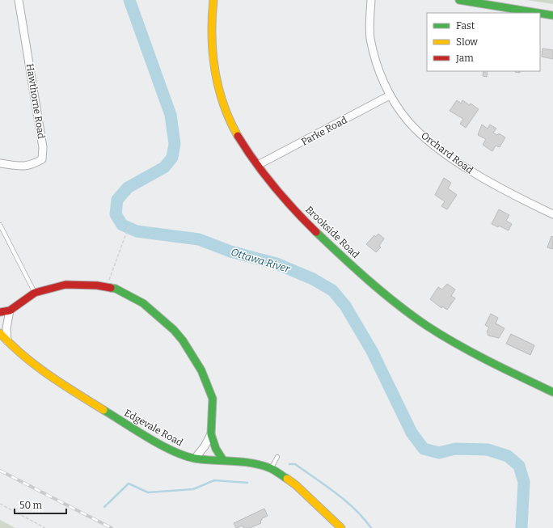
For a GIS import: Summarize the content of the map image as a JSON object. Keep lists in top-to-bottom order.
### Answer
{
  "streets": {
    "street": [
      "Hawthorne Road",
      "Parke Road",
      "Orchard Road",
      "Brookside Road",
      "Edgevale Road"
    ]
  },
  "crossings": [
    ["Parke Road", "Orchard Road"],
    ["Parke Road", "Brookside Road"]
  ],
  "water": ["Ottawa River"],
  "legend": ["Fast", "Slow", "Jam"],
  "scale_bar": "50 m"
}
